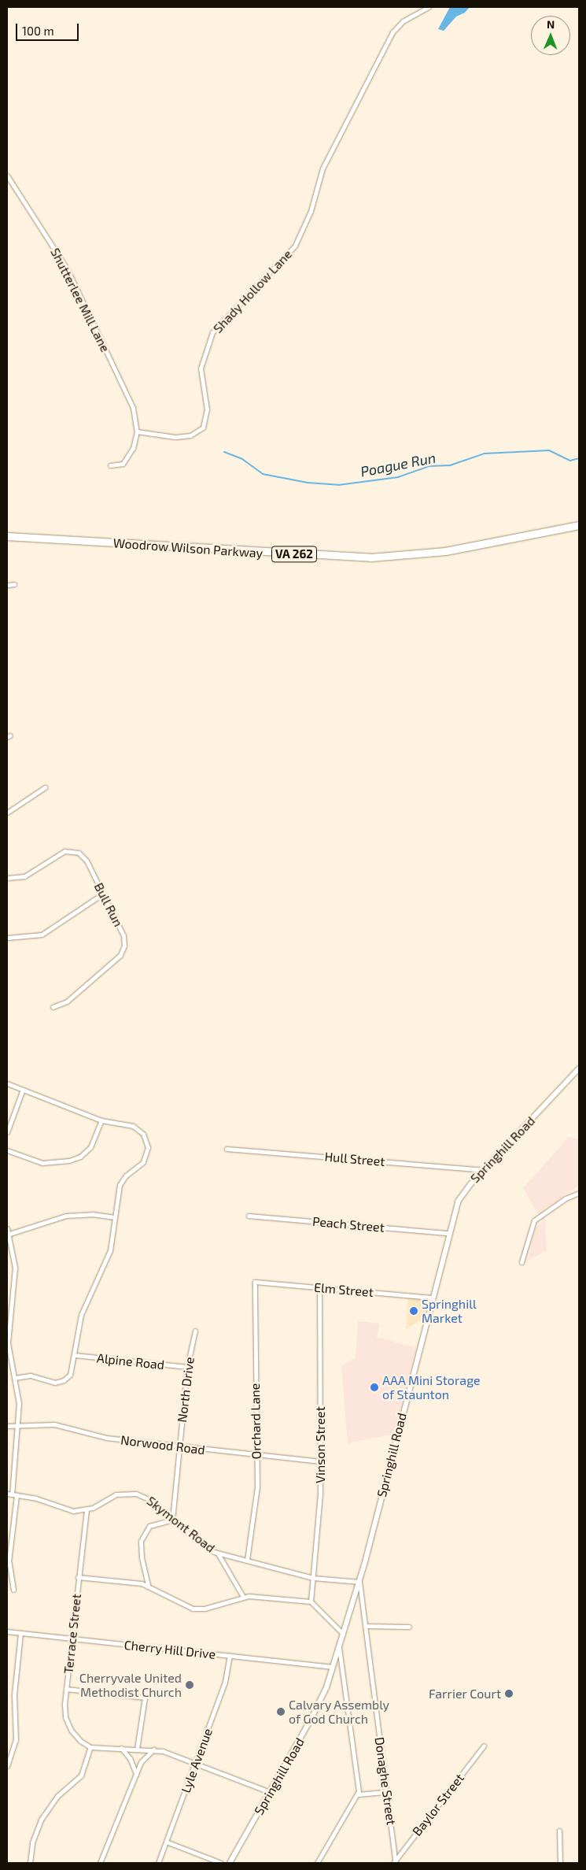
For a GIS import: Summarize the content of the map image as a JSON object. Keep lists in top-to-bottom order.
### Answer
{
  "streets": {
    "highway": ["Woodrow Wilson Parkway", "VA 262"],
    "street": [
      "Shady Hollow Lane",
      "Shutterlee Mill Lane",
      "Bull Run",
      "Springhill Road",
      "Hull Street",
      "Peach Street",
      "Elm Street",
      "Alpine Road",
      "North Drive",
      "Orchard Lane",
      "Norwood Road",
      "Vinson Street",
      "Skymont Road",
      "Terrace Street",
      "Cherry Hill Drive",
      "Lyle Avenue",
      "Donaghe Street",
      "Baylor Street"
    ]
  },
  "crossings": [
    ["Shady Hollow Lane", "Shutterlee Mill Lane"],
    ["Springhill Road", "Hull Street"],
    ["Springhill Road", "Peach Street"],
    ["Springhill Road", "Elm Street"],
    ["Springhill Road", "Skymont Road"],
    ["Springhill Road", "Cherry Hill Drive"],
    ["Springhill Road", "Donaghe Street"],
    ["Elm Street", "Orchard Lane"],
    ["Elm Street", "Vinson Street"],
    ["Alpine Road", "North Drive"],
    ["North Drive", "Norwood Road"],
    ["North Drive", "Skymont Road"],
    ["Orchard Lane", "Norwood Road"],
    ["Orchard Lane", "Skymont Road"],
    ["Norwood Road", "Vinson Street"],
    ["Vinson Street", "Skymont Road"],
    ["Skymont Road", "Terrace Street"],
    ["Skymont Road", "Donaghe Street"],
    ["Terrace Street", "Cherry Hill Drive"],
    ["Cherry Hill Drive", "Lyle Avenue"],
    ["Donaghe Street", "Baylor Street"]
  ],
  "water": ["Poague Run"],
  "places": [
    "Springhill Market",
    "AAA Mini Storage of Staunton",
    "Cherryvale United Methodist Church",
    "Farrier Court",
    "Calvary Assembly of God Church"
  ],
  "scale_bar": "100 m",
  "north": "top"
}
